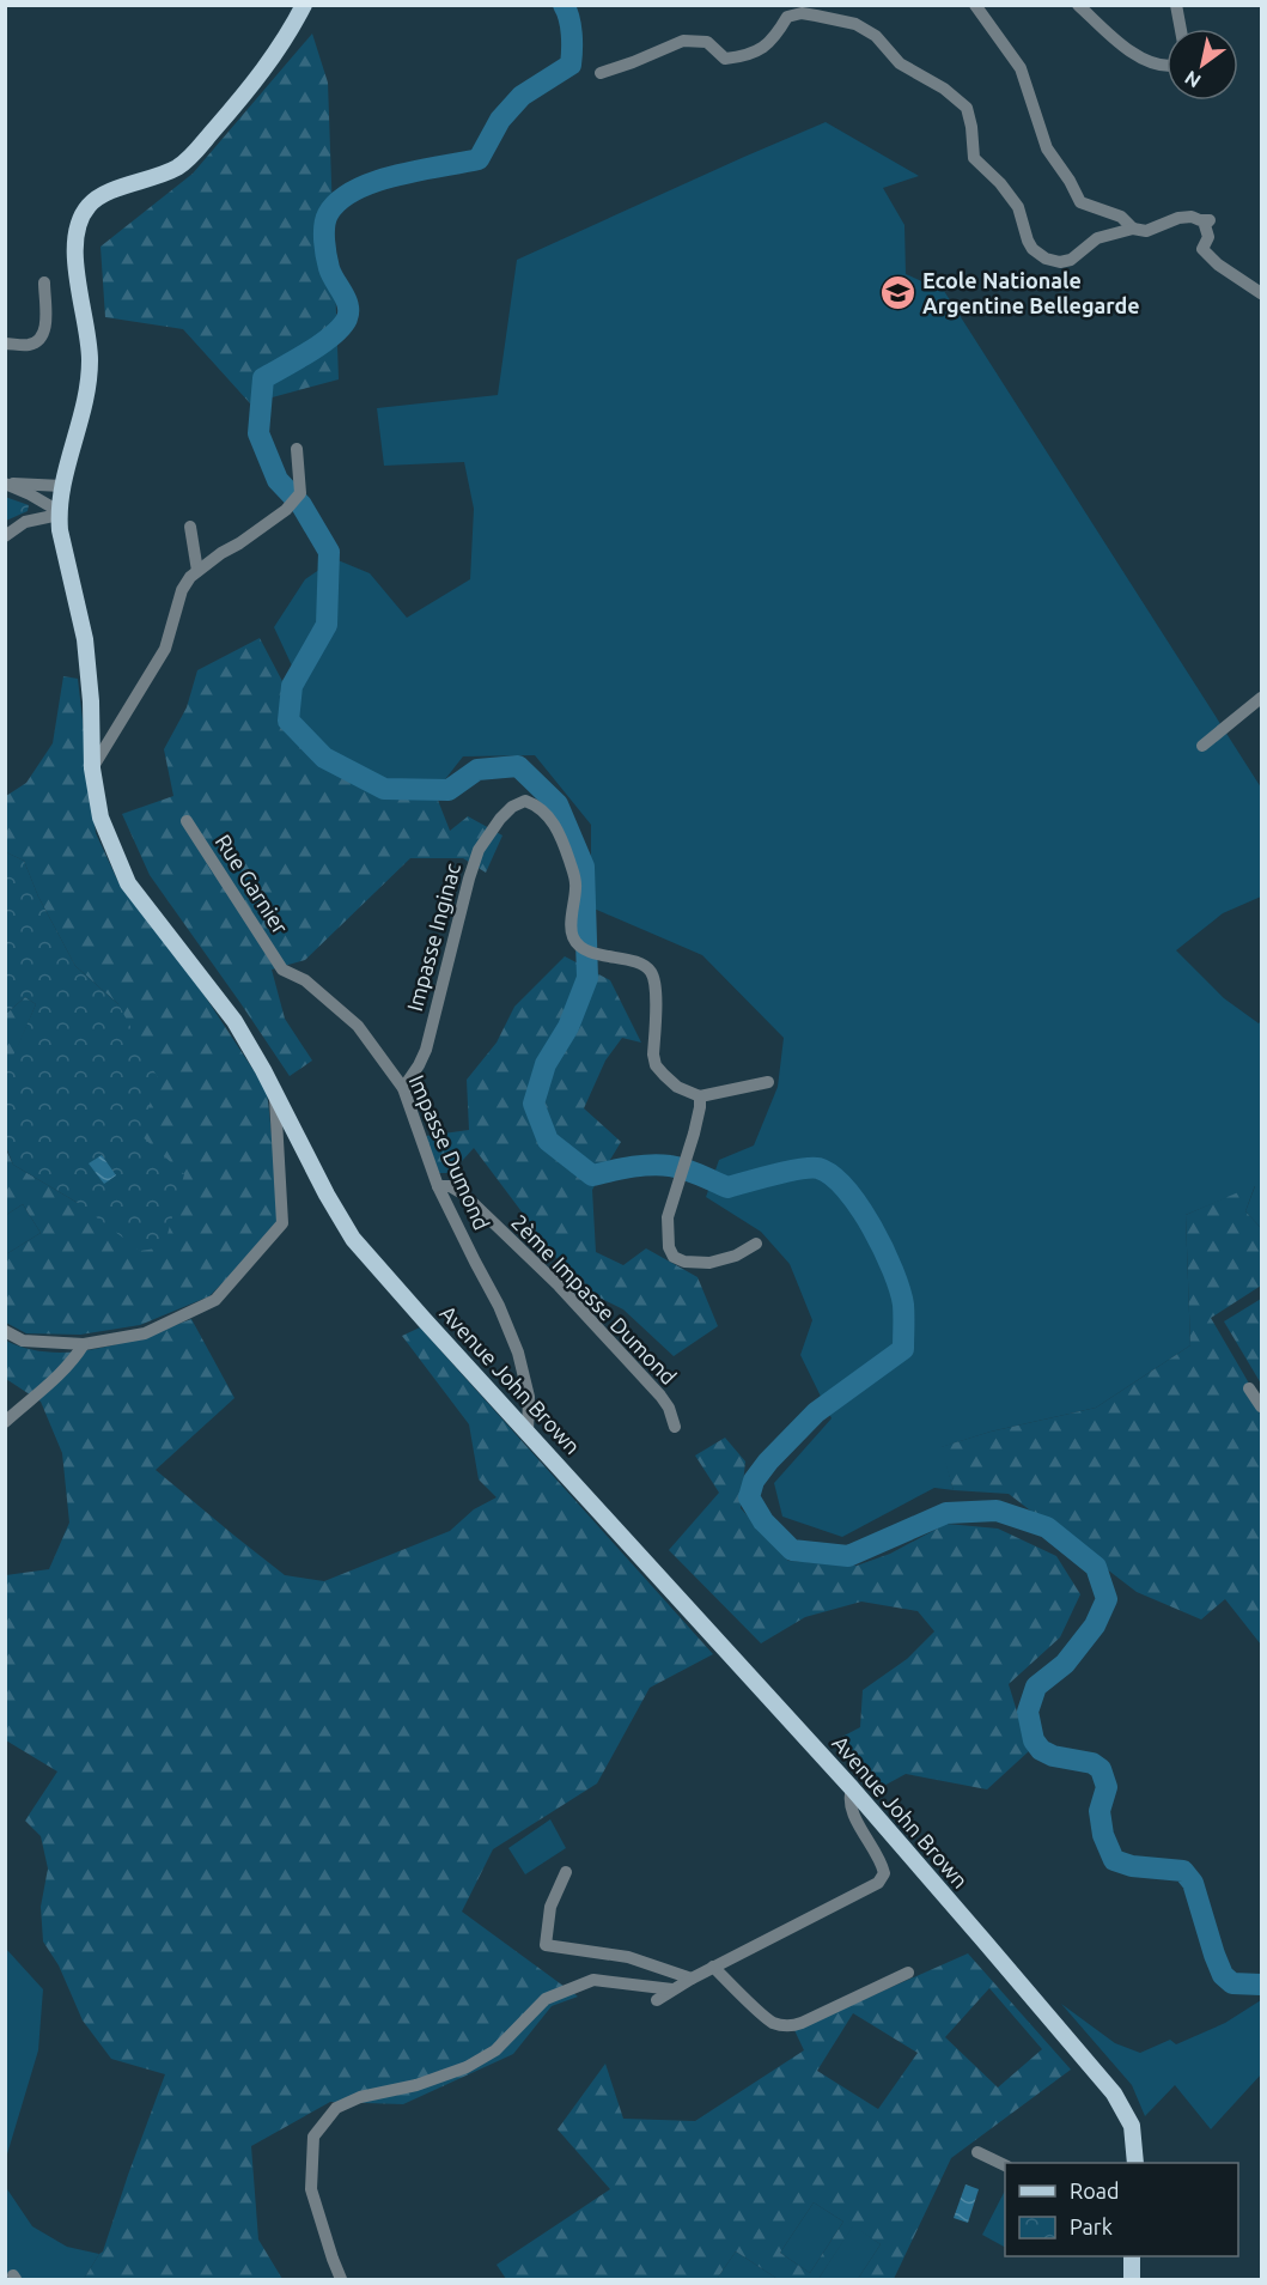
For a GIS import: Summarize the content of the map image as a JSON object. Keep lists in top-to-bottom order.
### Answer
{
  "streets": {
    "main road": ["Avenue John Brown"],
    "street": [
      "Rue Garnier",
      "Impasse Inginac",
      "Impasse Dumond",
      "2ème Impasse Dumond"
    ]
  },
  "crossings": [
    ["Rue Garnier", "Impasse Dumond"],
    ["Impasse Inginac", "Impasse Dumond"],
    ["Impasse Dumond", "2ème Impasse Dumond"],
    ["Impasse Dumond", "Avenue John Brown"]
  ],
  "places": {
    "school or university": ["Ecole Nationale Argentine Bellegarde"]
  },
  "legend": ["Road", "Park"],
  "north": "bottom left"
}
